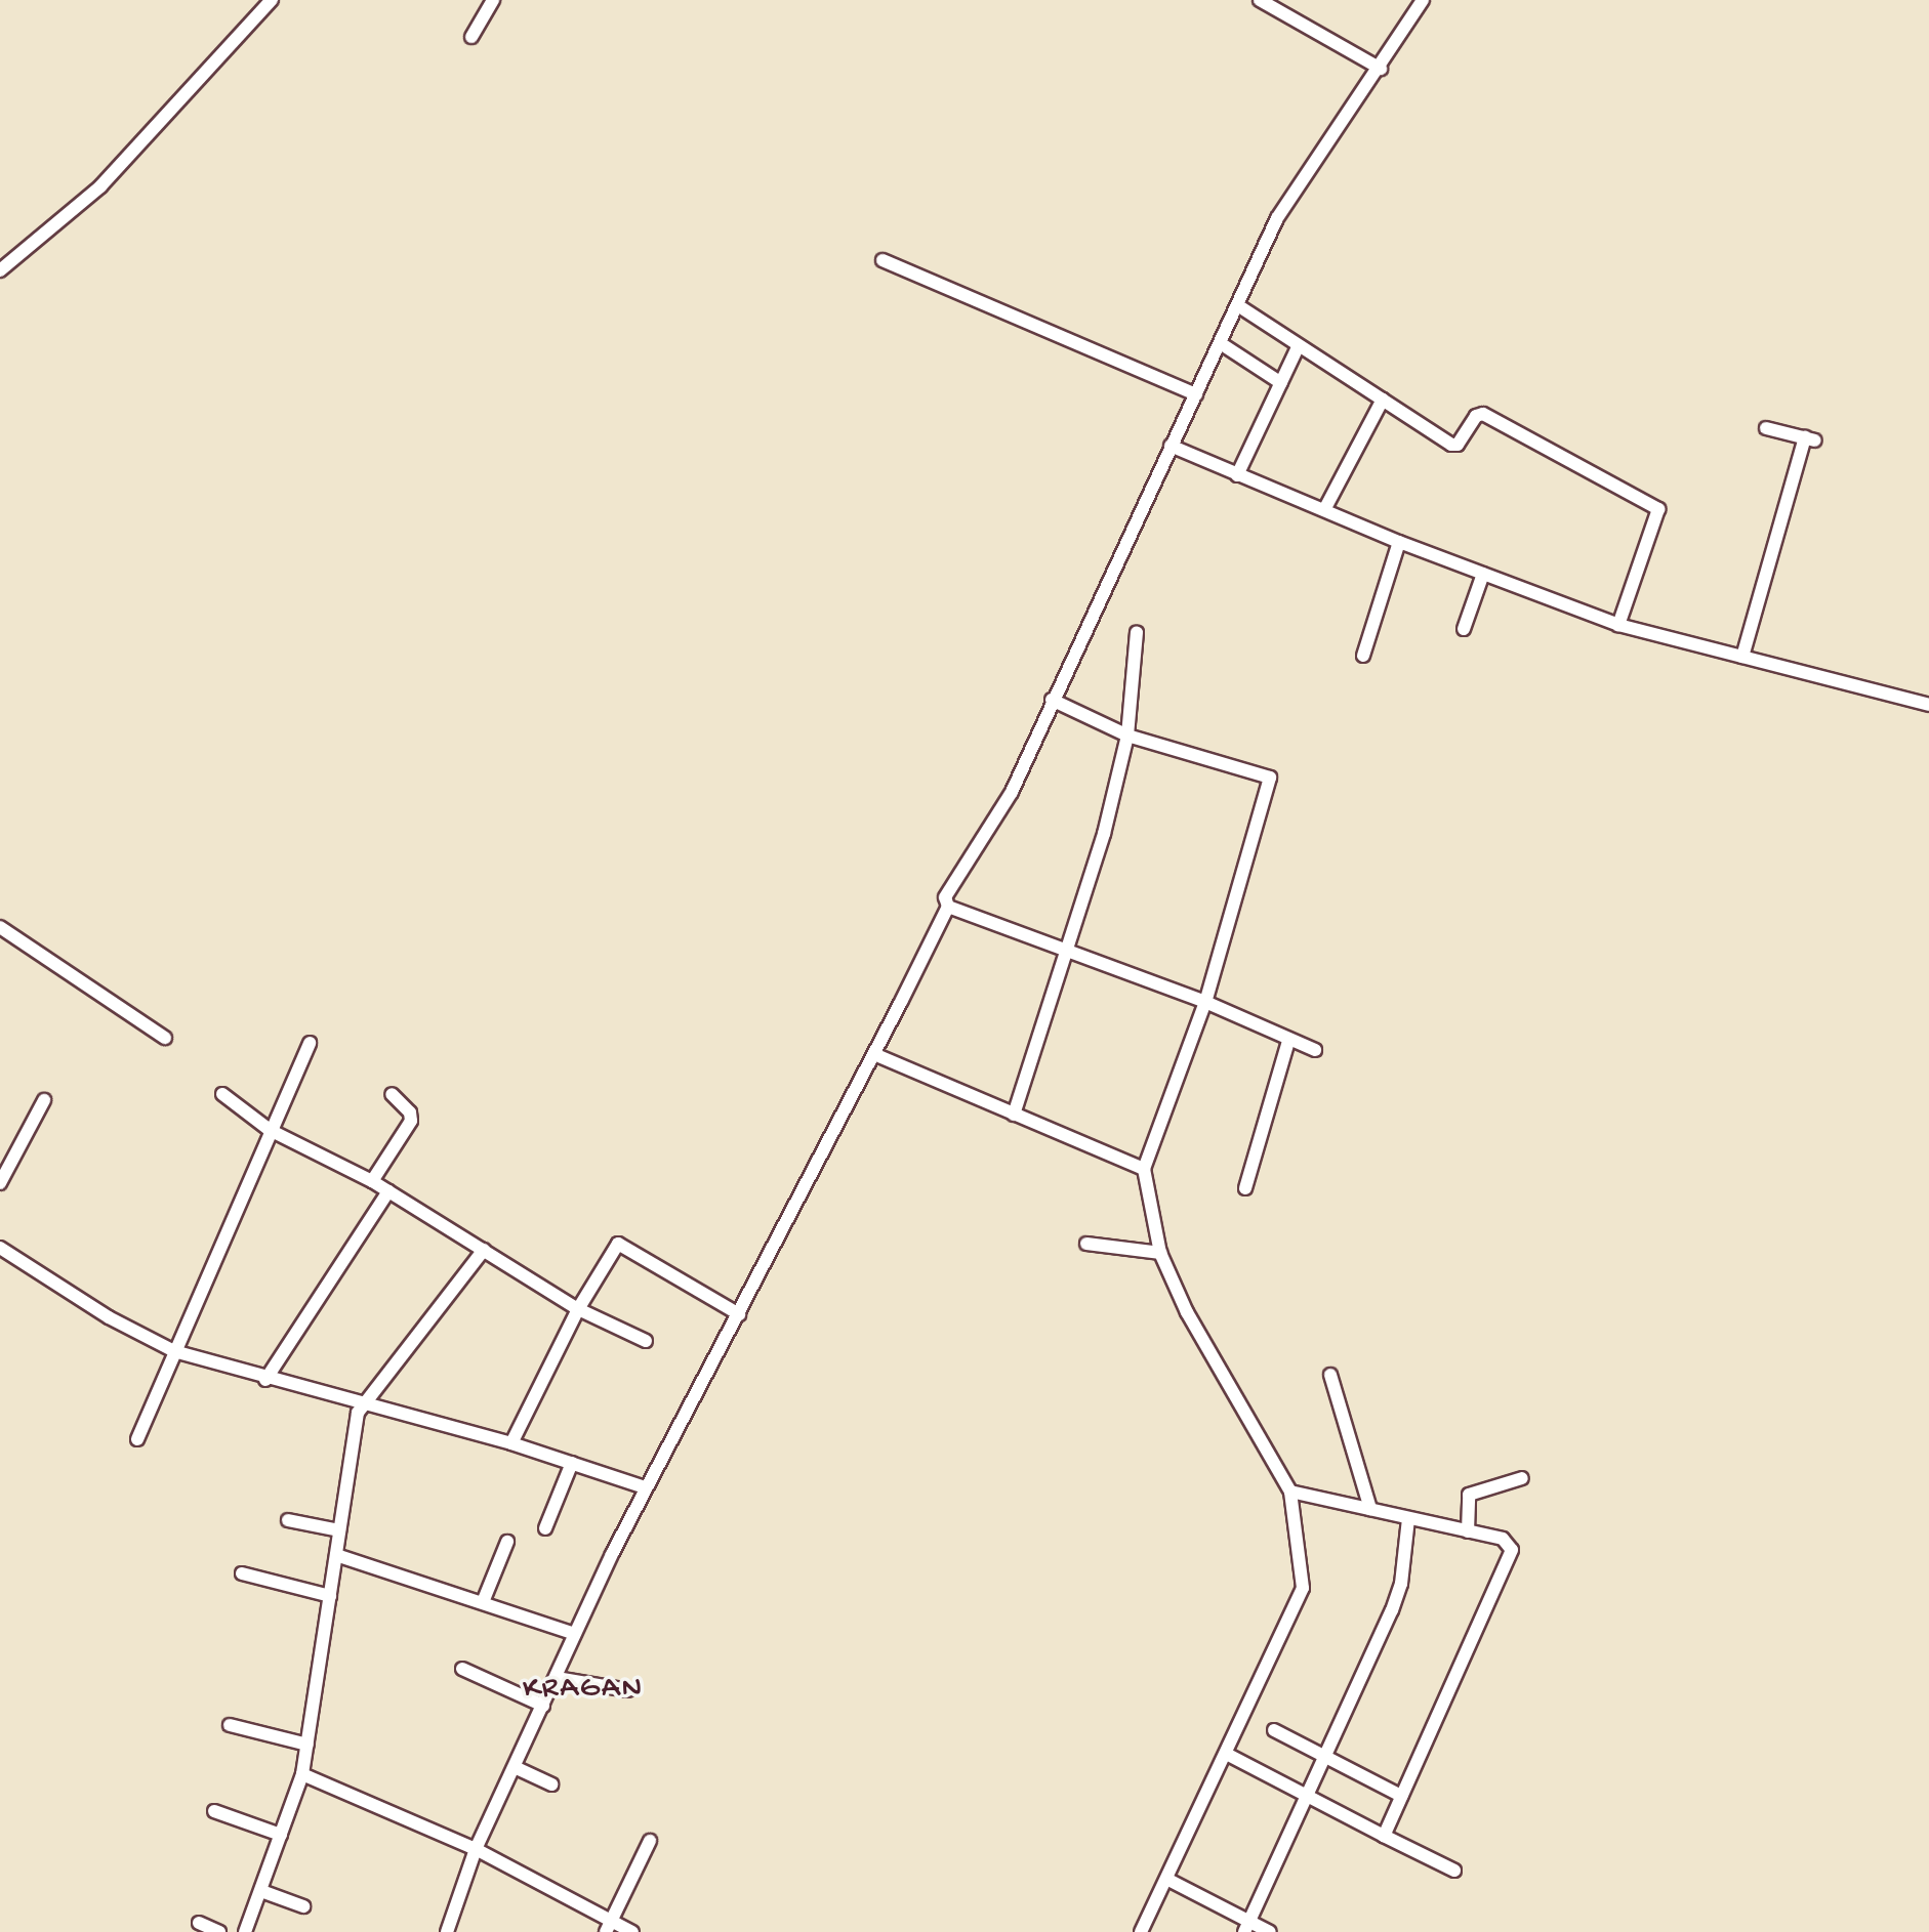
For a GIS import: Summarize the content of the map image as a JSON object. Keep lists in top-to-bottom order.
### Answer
{
  "districts": ["KRAGAN"]
}
